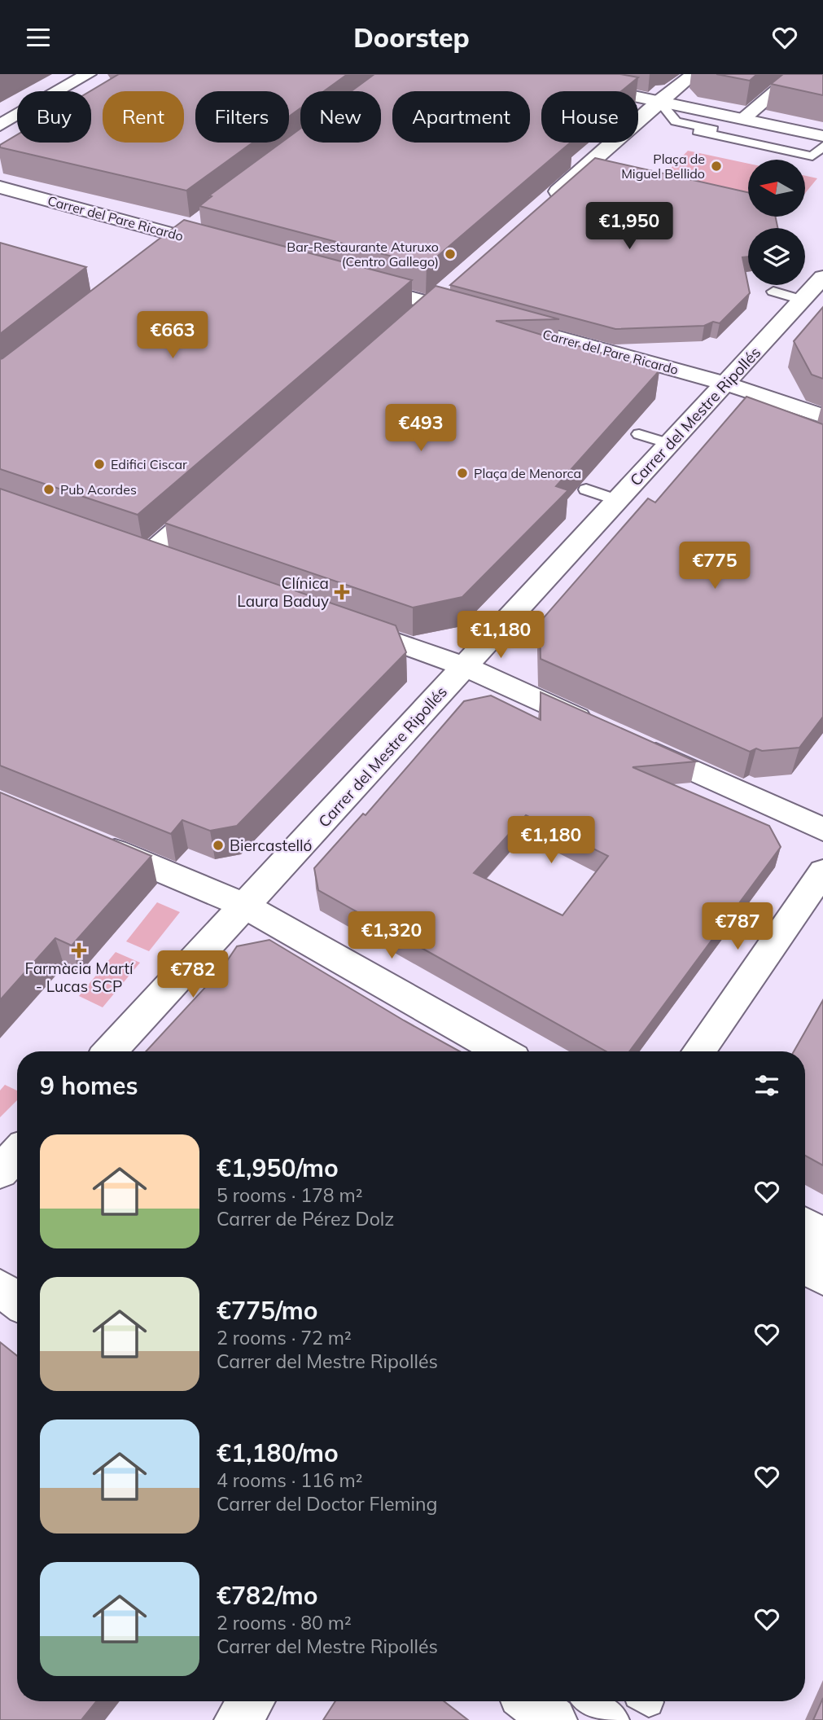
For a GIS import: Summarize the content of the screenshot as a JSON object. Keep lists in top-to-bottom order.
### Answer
{
  "streets": {
    "street": ["Carrer del Pare Ricardo", "Carrer del Mestre Ripollés"]
  },
  "crossings": [
    ["Carrer del Pare Ricardo", "Carrer del Mestre Ripollés"]
  ],
  "places": {
    "other": [
      "Plaça de Miguel Bellido",
      "Bar-Restaurante Aturuxo (Centro Gallego)",
      "Edifici Ciscar",
      "Plaça de Menorca",
      "Pub Acordes",
      "Biercastelló"
    ],
    "health": ["Clínica Laura Baduy", "Farmàcia Martí - Lucas SCP"]
  },
  "north": "left",
  "page": {
    "header": "Doorstep",
    "chip": [
      "Buy",
      "Rent",
      "Filters",
      "New",
      "Apartment",
      "House"
    ],
    "price": [
      "€1,950",
      "€663",
      "€493",
      "€775",
      "€1,180",
      "€1,180",
      "€787",
      "€1,320",
      "€782"
    ],
    "heading": "9 homes",
    "list": [
      {
        "name": "€1,950/mo",
        "note": "5 rooms · 178 m² · Carrer de Pérez Dolz"
      },
      {
        "name": "€775/mo",
        "note": "2 rooms · 72 m² · Carrer del Mestre Ripollés"
      },
      {
        "name": "€1,180/mo",
        "note": "4 rooms · 116 m² · Carrer del Doctor Fleming"
      },
      {
        "name": "€782/mo",
        "note": "2 rooms · 80 m² · Carrer del Mestre Ripollés"
      }
    ]
  }
}
